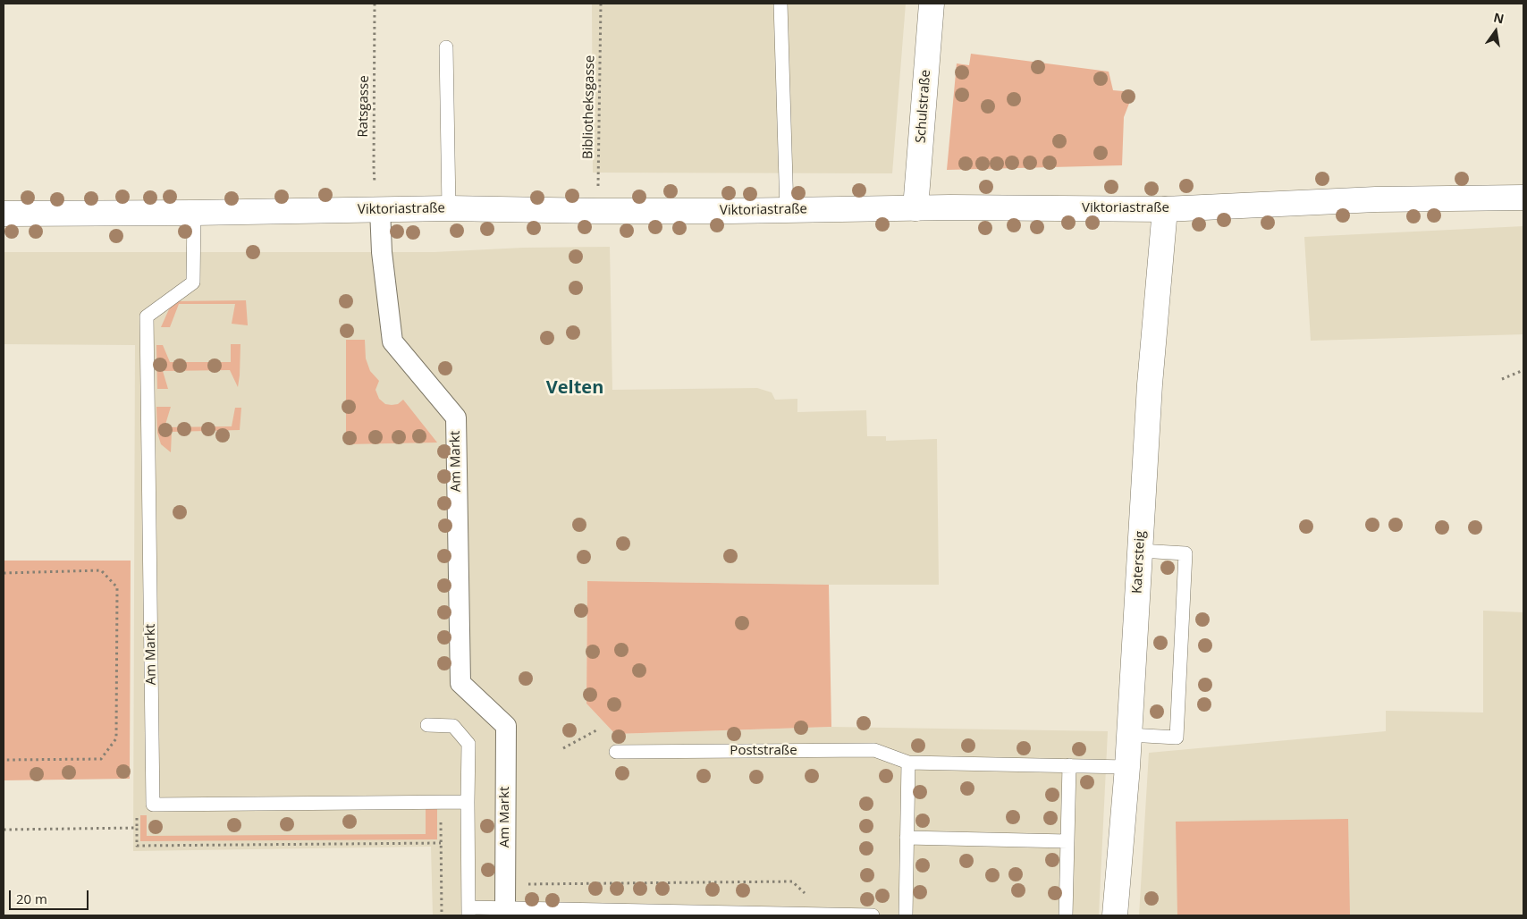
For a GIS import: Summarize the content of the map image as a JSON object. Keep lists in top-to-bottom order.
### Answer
{
  "streets": {
    "street": [
      "Schulstraße",
      "Viktoriastraße",
      "Am Markt",
      "Katersteig"
    ],
    "lane": ["Poststraße"],
    "path": ["Ratsgasse", "Bibliotheksgasse"]
  },
  "crossings": [
    ["Ratsgasse", "Viktoriastraße"],
    ["Ratsgasse", "Am Markt"],
    ["Schulstraße", "Viktoriastraße"],
    ["Bibliotheksgasse", "Viktoriastraße"],
    ["Viktoriastraße", "Am Markt"],
    ["Viktoriastraße", "Katersteig"],
    ["Katersteig", "Poststraße"]
  ],
  "districts": ["Velten"],
  "scale_bar": "20 m",
  "north": "top"
}
